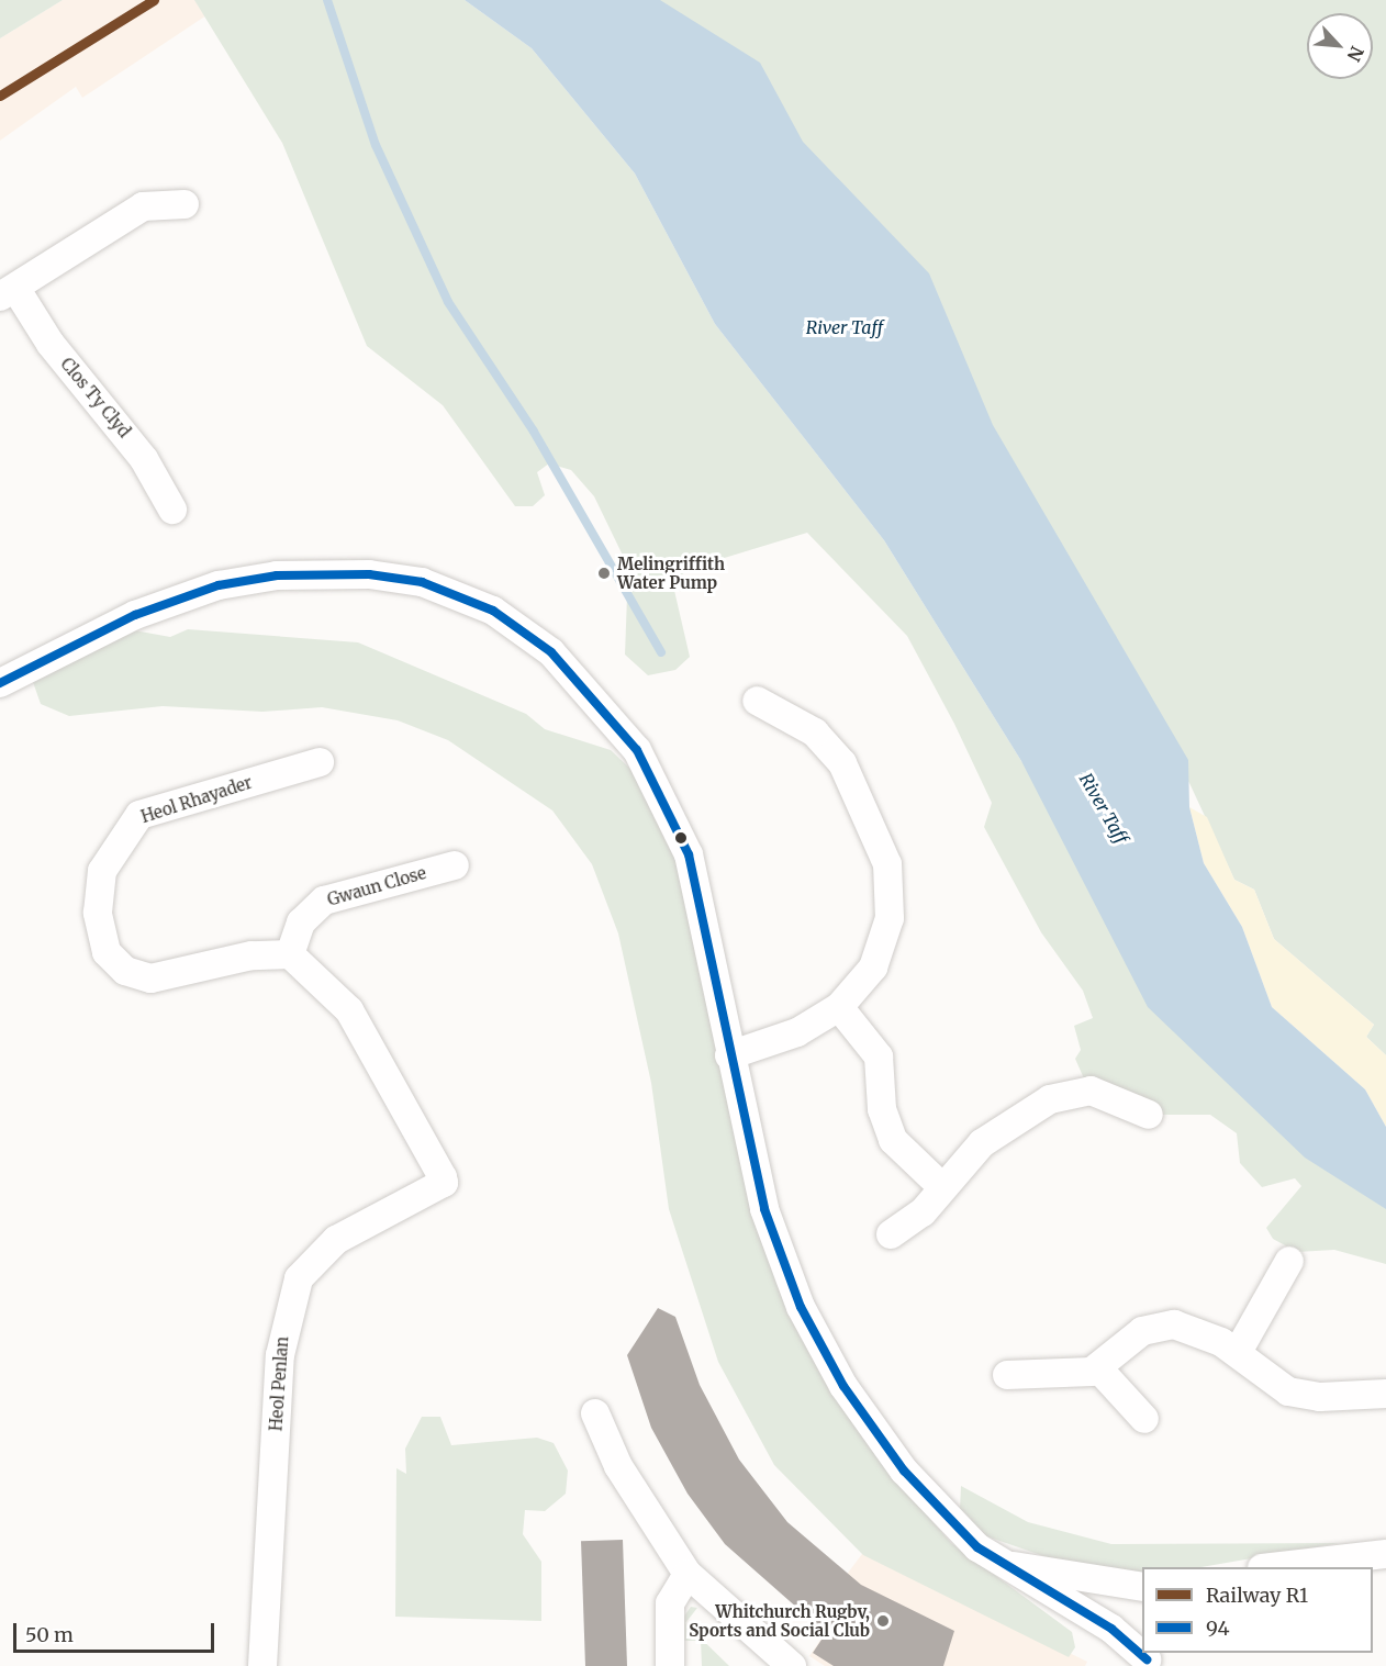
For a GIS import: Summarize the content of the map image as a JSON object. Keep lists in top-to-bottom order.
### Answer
{
  "streets": {
    "street": [
      "Clos Ty Clyd",
      "Heol Rhayader",
      "Gwaun Close",
      "Heol Penlan"
    ]
  },
  "crossings": [
    ["Heol Rhayader", "Gwaun Close"],
    ["Heol Rhayader", "Heol Penlan"],
    ["Gwaun Close", "Heol Penlan"]
  ],
  "water": ["River Taff"],
  "places": ["Melingriffith Water Pump", "Whitchurch Rugby, Sports and Social Club"],
  "lines": ["rail line R1", "transit line 94"],
  "legend": ["Railway R1", "94"],
  "scale_bar": "50 m",
  "north": "bottom right"
}
